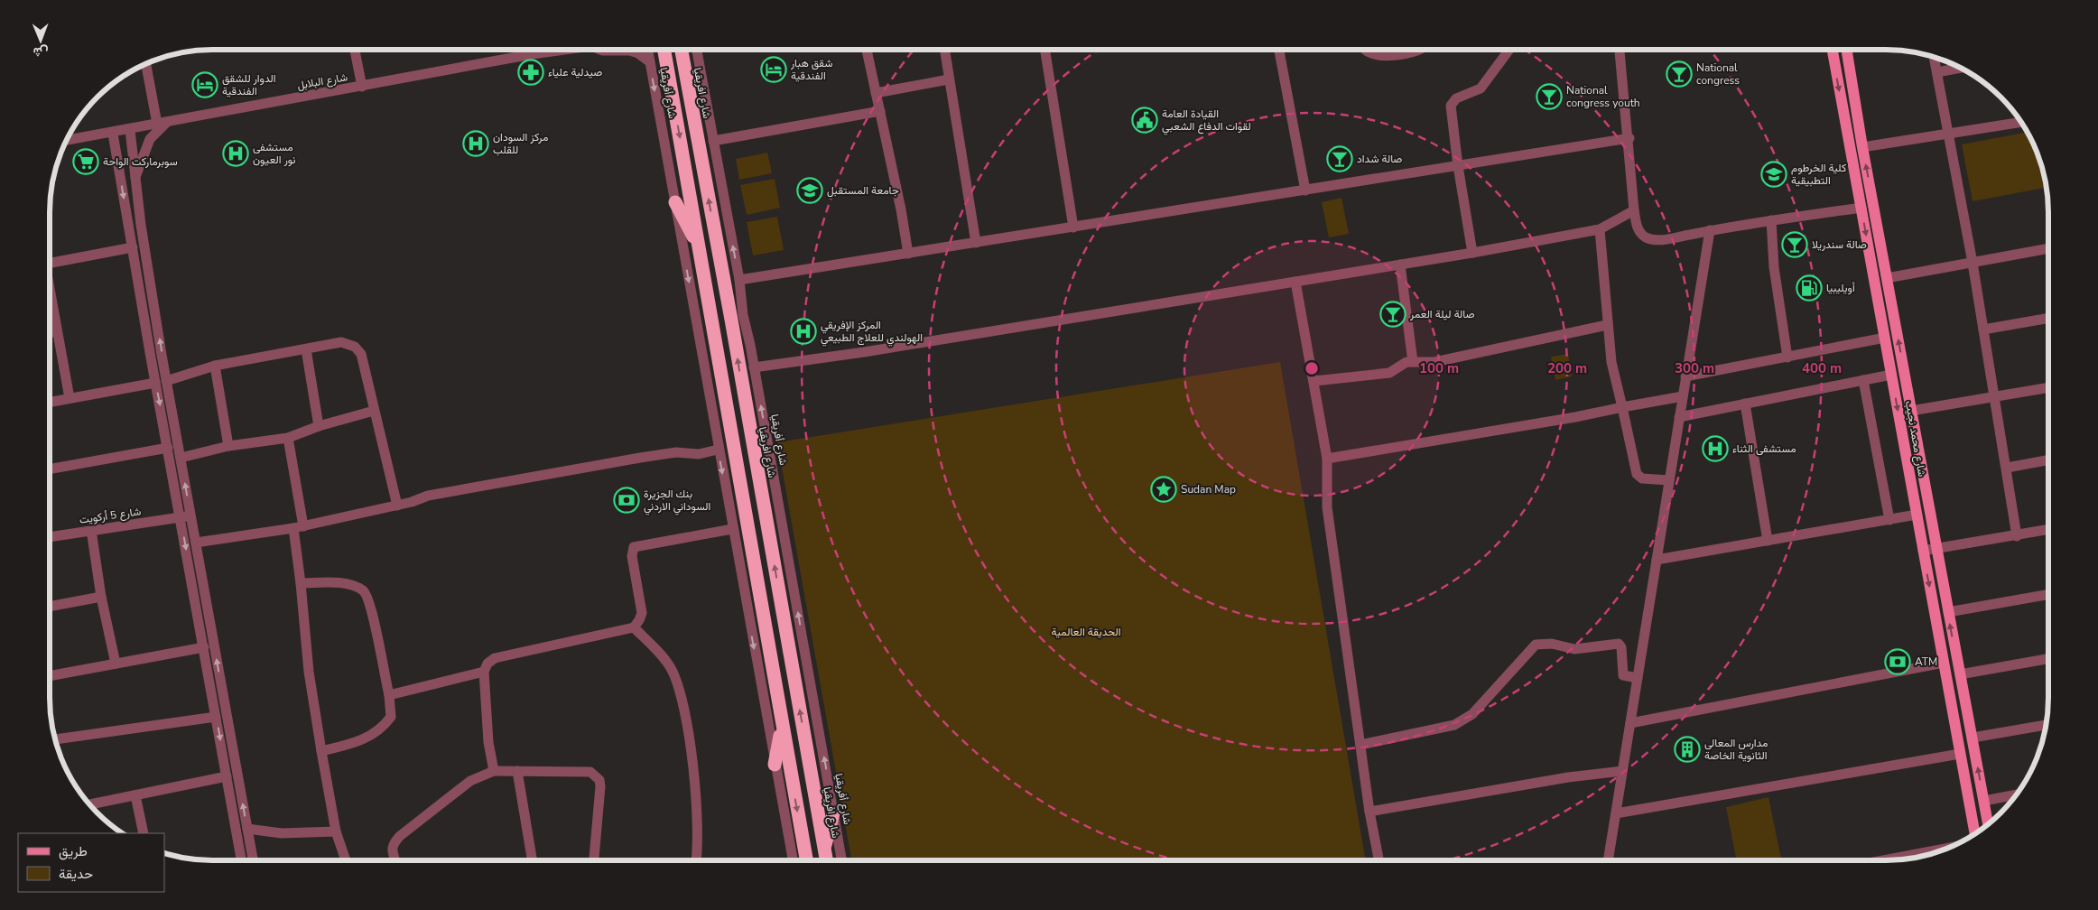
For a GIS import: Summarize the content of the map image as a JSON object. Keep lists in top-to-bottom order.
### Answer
{
  "streets": {
    "highway": ["شارع افريقيا"],
    "main road": ["شارع محمد نجيب"],
    "street": ["شارع البلابل", "شارع أفريقيا", "شارع 5 أركويت"]
  },
  "crossings": [
    ["شارع البلابل", "شارع أفريقيا"],
    ["شارع أفريقيا", "شارع افريقيا"]
  ],
  "parks": ["الحديقة العالمية"],
  "places": {
    "hotel": ["شقق هبار الفندقية", "الدوار للشقق الفندقية"],
    "pharmacy": ["صيدلية علياء"],
    "bar": [
      "National congress",
      "National congress youth",
      "صالة شداد",
      "صالة سندريلا",
      "صالة ليلة العمر"
    ],
    "public building": ["القيادة العامة لقوات الدفاع الشعبي"],
    "hospital": [
      "مركز السودان للقلب",
      "مستشفى نور العيون",
      "المركز الإفريقي الهولندي للعلاج الطبيعي",
      "مستشفى الثناء"
    ],
    "supermarket": ["سوبرماركت الواحة"],
    "school or university": ["كلية الخرطوم التطبيقية", "جامعة المستقبل"],
    "fuel station": ["أويليبيا"],
    "place": ["Sudan Map"],
    "bank": ["بنك الجزيرة السوداني الاردني", "ATM"],
    "building": ["مدارس المعالي الثانوية الخاصة"]
  },
  "legend": ["طريق", "حديقة"],
  "north": "bottom",
  "rings": [
    "100 m",
    "200 m",
    "300 m",
    "400 m"
  ]
}
